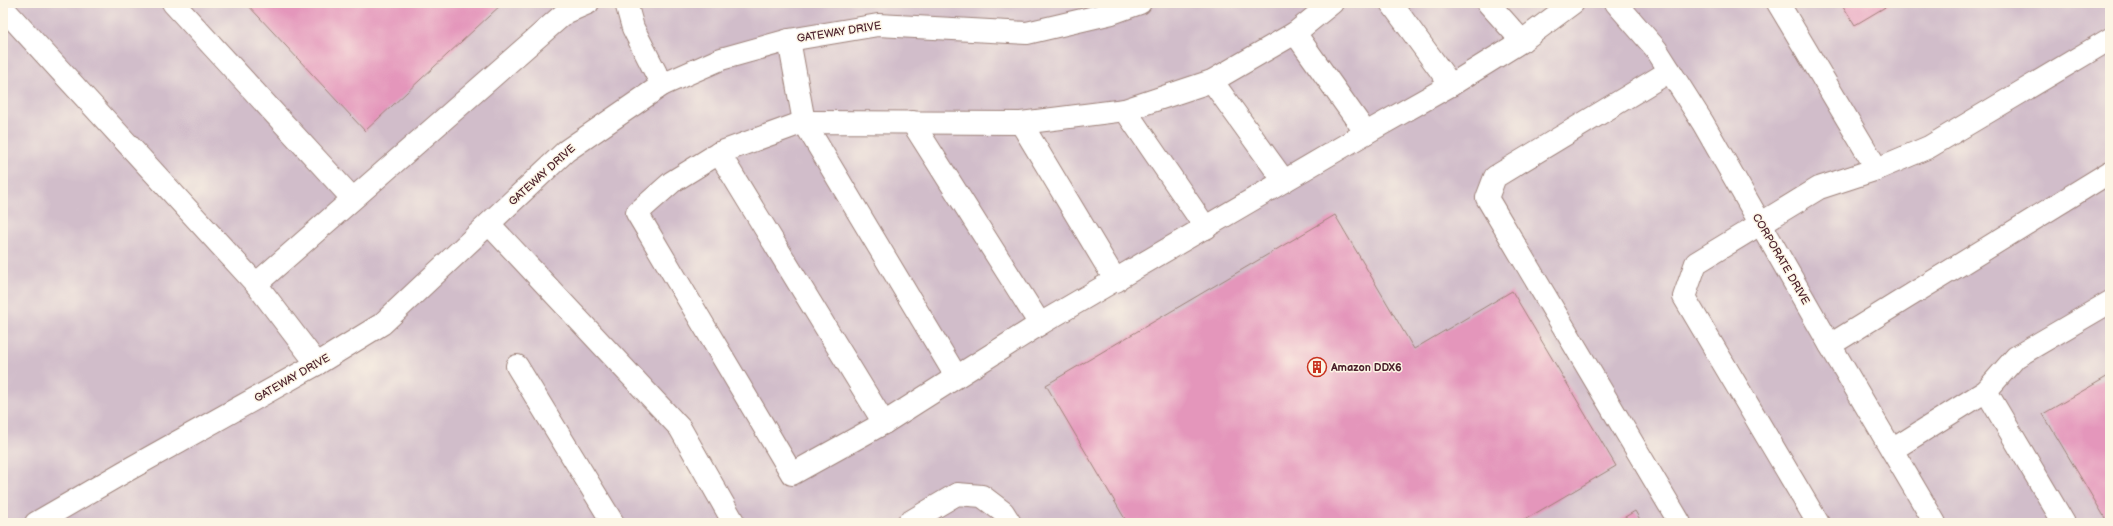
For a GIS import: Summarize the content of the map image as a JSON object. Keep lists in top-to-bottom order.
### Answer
{
  "streets": {
    "street": ["GATEWAY DRIVE", "CORPORATE DRIVE"]
  },
  "places": {
    "building": ["Amazon DDX6"]
  }
}
